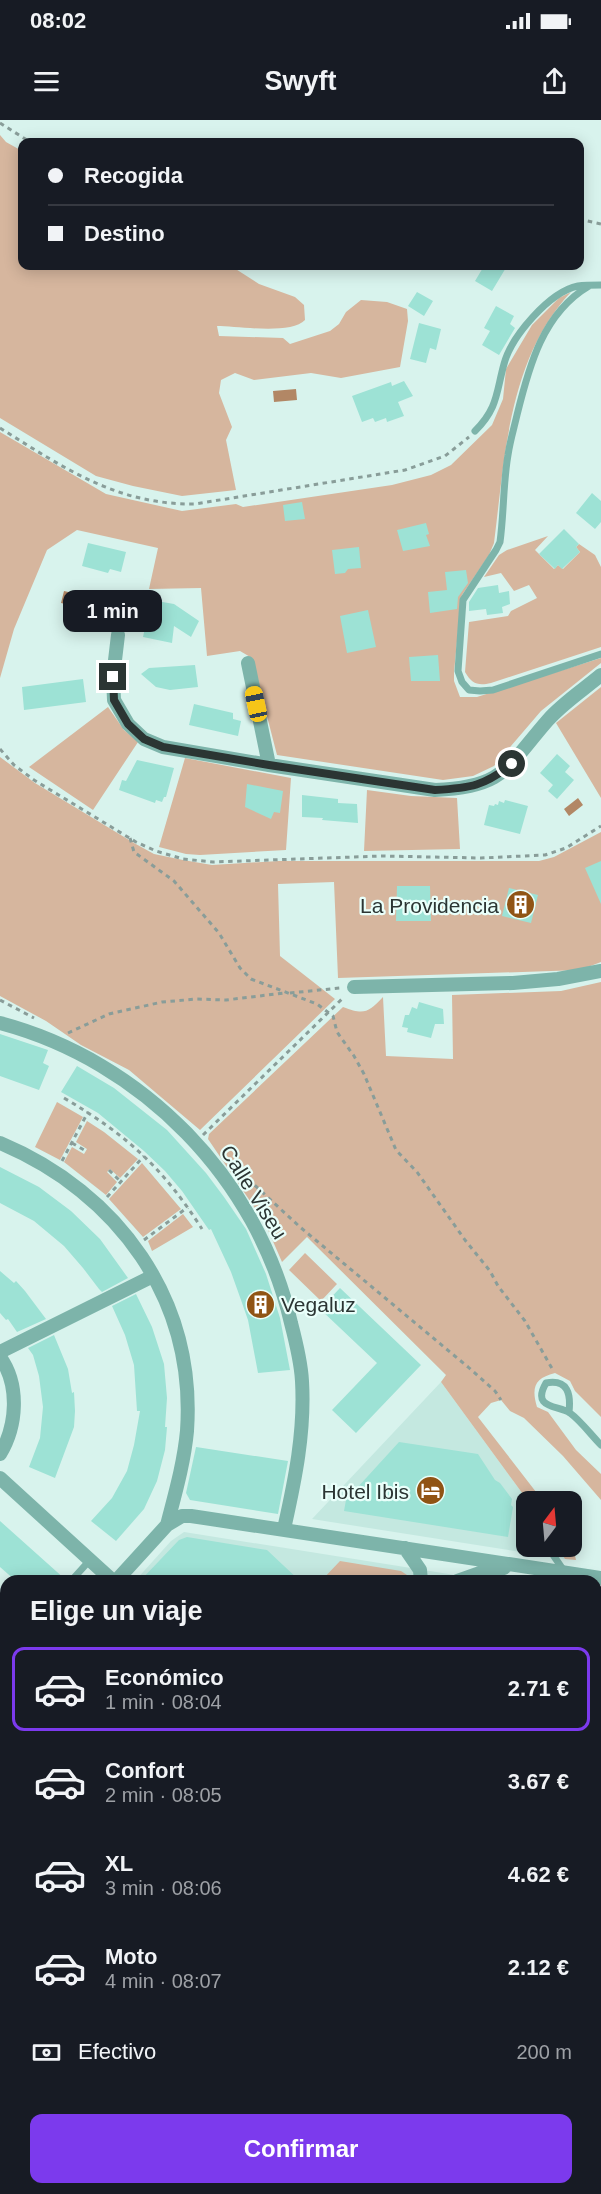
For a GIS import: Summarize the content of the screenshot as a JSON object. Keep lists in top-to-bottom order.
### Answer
{
  "streets": {
    "street": ["Calle Viseu"]
  },
  "places": {
    "building": ["La Providencia", "Vegaluz"],
    "hotel": ["Hotel Ibis"]
  },
  "north": "top",
  "page": {
    "status": "08:02",
    "header": "Swyft",
    "banner": ["Recogida", "Destino"],
    "bubble": "1 min",
    "heading": "Elige un viaje",
    "list": [
      {
        "name": "Económico",
        "note": "1 min · 08:04",
        "value": "2.71 €"
      },
      {
        "name": "Confort",
        "note": "2 min · 08:05",
        "value": "3.67 €"
      },
      {
        "name": "XL",
        "note": "3 min · 08:06",
        "value": "4.62 €"
      },
      {
        "name": "Moto",
        "note": "4 min · 08:07",
        "value": "2.12 €"
      }
    ],
    "pay": ["Efectivo", "200 m"],
    "buttons": "Confirmar"
  }
}
